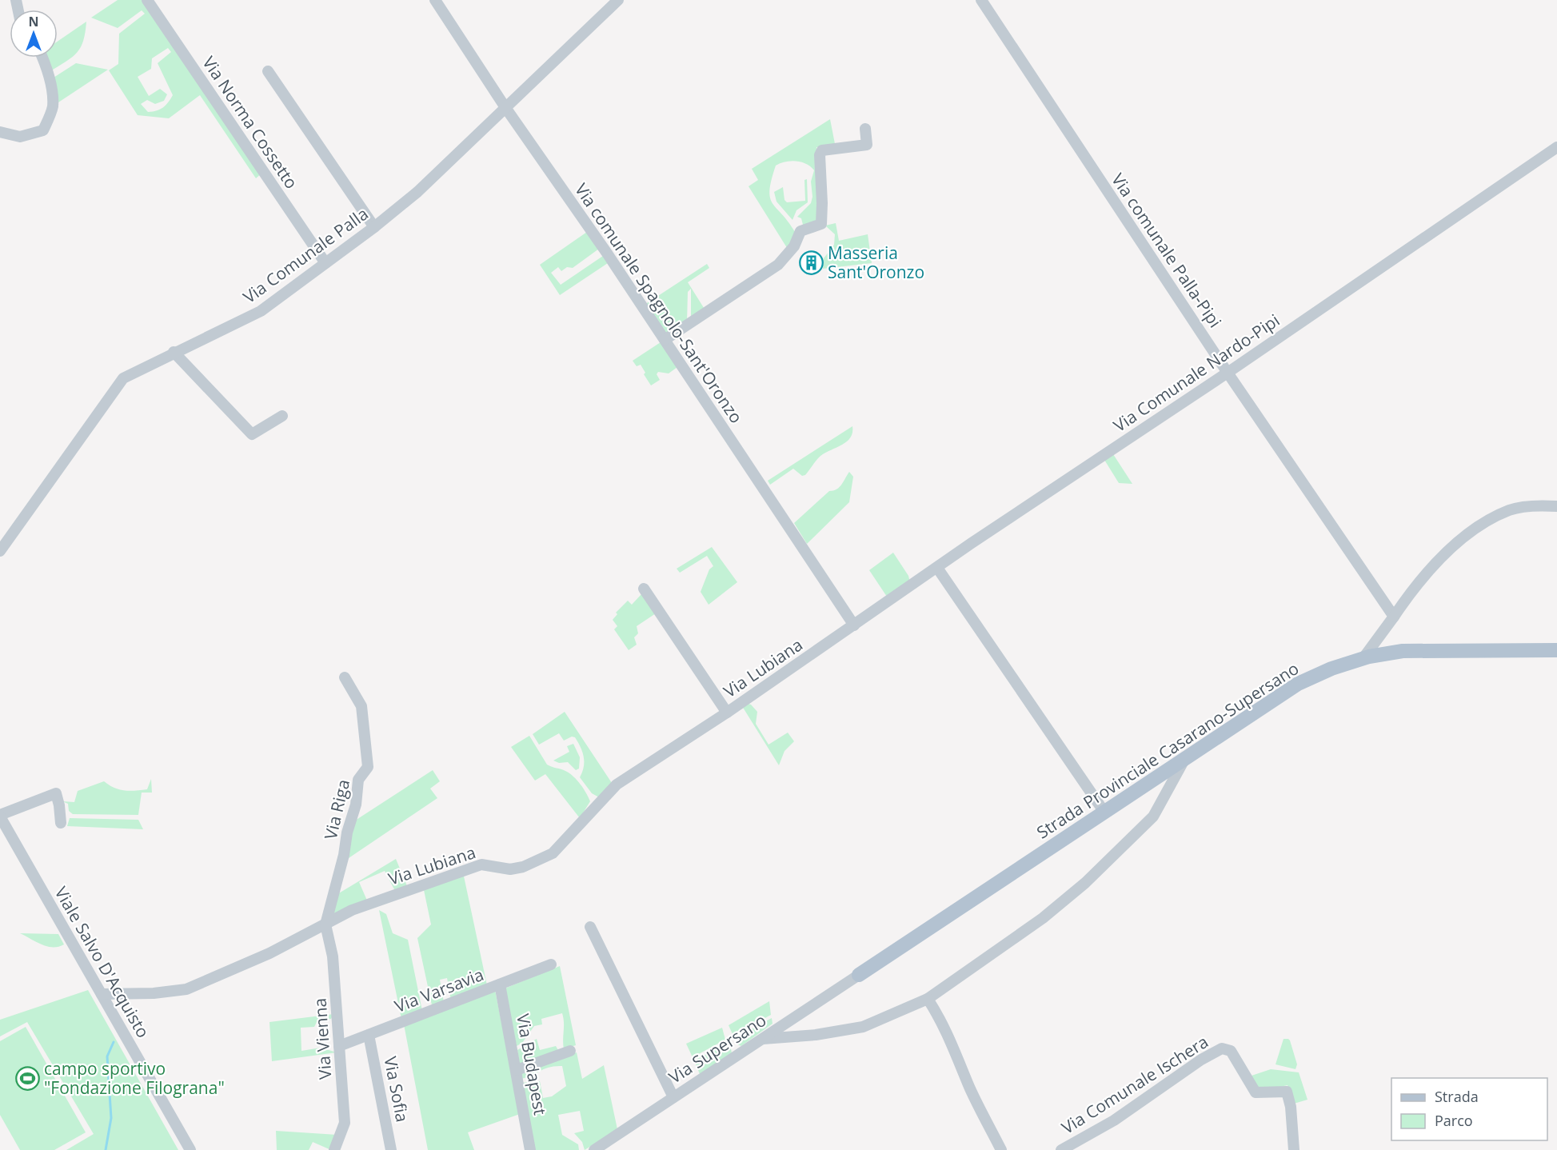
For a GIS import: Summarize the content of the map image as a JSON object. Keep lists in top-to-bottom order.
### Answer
{
  "streets": {
    "main road": ["Strada Provinciale Casarano-Supersano"],
    "street": [
      "Via Norma Cossetto",
      "Via comunale Palla-Pipi",
      "Via Comunale Palla",
      "Via comunale Spagnolo-Sant'Oronzo",
      "Via Comunale Nardo-Pipi",
      "Via Lubiana",
      "Via Riga",
      "Viale Salvo D'Acquisto",
      "Via Varsavia",
      "Via Vienna",
      "Via Supersano",
      "Via Budapest",
      "Via Comunale Ischera",
      "Via Sofia"
    ]
  },
  "crossings": [
    ["Via Norma Cossetto", "Via Comunale Palla"],
    ["Via comunale Palla-Pipi", "Via Comunale Nardo-Pipi"],
    ["Via Comunale Palla", "Via comunale Spagnolo-Sant'Oronzo"],
    ["Via comunale Spagnolo-Sant'Oronzo", "Via Comunale Nardo-Pipi"],
    ["Via comunale Spagnolo-Sant'Oronzo", "Via Lubiana"],
    ["Via Comunale Nardo-Pipi", "Via Lubiana"],
    ["Via Lubiana", "Via Riga"],
    ["Via Lubiana", "Viale Salvo D'Acquisto"],
    ["Via Lubiana", "Via Vienna"],
    ["Strada Provinciale Casarano-Supersano", "Via Supersano"],
    ["Via Riga", "Via Vienna"],
    ["Via Varsavia", "Via Vienna"],
    ["Via Varsavia", "Via Budapest"],
    ["Via Varsavia", "Via Sofia"]
  ],
  "places": {
    "building": ["Masseria Sant'Oronzo"],
    "sports": ["campo sportivo \"Fondazione Filograna\""]
  },
  "legend": ["Strada", "Parco"],
  "north": "top"
}
